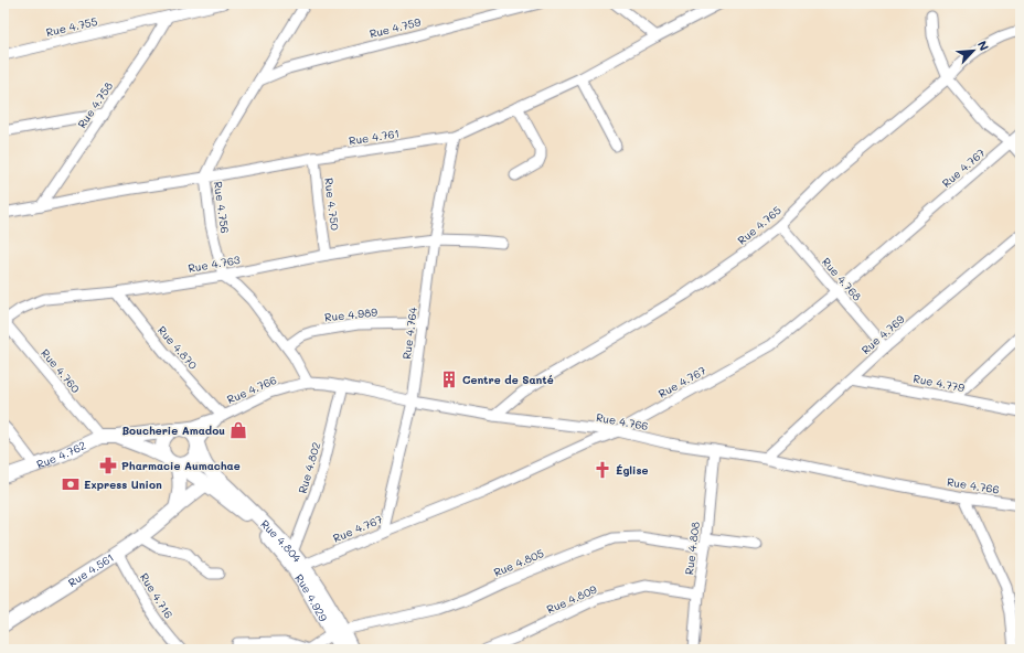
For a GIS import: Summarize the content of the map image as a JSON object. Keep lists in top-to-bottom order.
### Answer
{
  "streets": {
    "main road": [
      "Rue 4.762",
      "Rue 4.804",
      "Rue 4.561",
      "Rue 4.929"
    ],
    "street": [
      "Rue 4.755",
      "Rue 4.759",
      "Rue 4.758",
      "Rue 4.761",
      "Rue 4.767",
      "Rue 4.750",
      "Rue 4.756",
      "Rue 4.765",
      "Rue 4.763",
      "Rue 4.768",
      "Rue 4.989",
      "Rue 4.764",
      "Rue 4.769",
      "Rue 4.870",
      "Rue 4.760",
      "Rue 4.779",
      "Rue 4.766",
      "Rue 4.802",
      "Rue 4.808",
      "Rue 4.805",
      "Rue 4.716",
      "Rue 4.809"
    ]
  },
  "crossings": [
    ["Rue 4.755", "Rue 4.758"],
    ["Rue 4.759", "Rue 4.756"],
    ["Rue 4.758", "Rue 4.761"],
    ["Rue 4.761", "Rue 4.750"],
    ["Rue 4.761", "Rue 4.756"],
    ["Rue 4.761", "Rue 4.764"],
    ["Rue 4.767", "Rue 4.768"],
    ["Rue 4.767", "Rue 4.764"],
    ["Rue 4.767", "Rue 4.766"],
    ["Rue 4.767", "Rue 4.804"],
    ["Rue 4.750", "Rue 4.763"],
    ["Rue 4.756", "Rue 4.763"],
    ["Rue 4.765", "Rue 4.768"],
    ["Rue 4.765", "Rue 4.766"],
    ["Rue 4.763", "Rue 4.764"],
    ["Rue 4.763", "Rue 4.870"],
    ["Rue 4.763", "Rue 4.760"],
    ["Rue 4.768", "Rue 4.769"],
    ["Rue 4.989", "Rue 4.764"],
    ["Rue 4.764", "Rue 4.766"],
    ["Rue 4.769", "Rue 4.779"],
    ["Rue 4.769", "Rue 4.766"],
    ["Rue 4.870", "Rue 4.766"],
    ["Rue 4.760", "Rue 4.762"],
    ["Rue 4.766", "Rue 4.802"],
    ["Rue 4.766", "Rue 4.804"],
    ["Rue 4.766", "Rue 4.808"],
    ["Rue 4.766", "Rue 4.929"],
    ["Rue 4.802", "Rue 4.804"],
    ["Rue 4.804", "Rue 4.805"],
    ["Rue 4.804", "Rue 4.929"],
    ["Rue 4.808", "Rue 4.805"],
    ["Rue 4.808", "Rue 4.809"],
    ["Rue 4.805", "Rue 4.929"],
    ["Rue 4.561", "Rue 4.716"],
    ["Rue 4.561", "Rue 4.929"]
  ],
  "places": {
    "building": ["Centre de Santé"],
    "shop": ["Boucherie Amadou"],
    "pharmacy": ["Pharmacie Aumachae"],
    "church": ["Église"],
    "bank": ["Express Union"]
  },
  "north": "top right"
}
